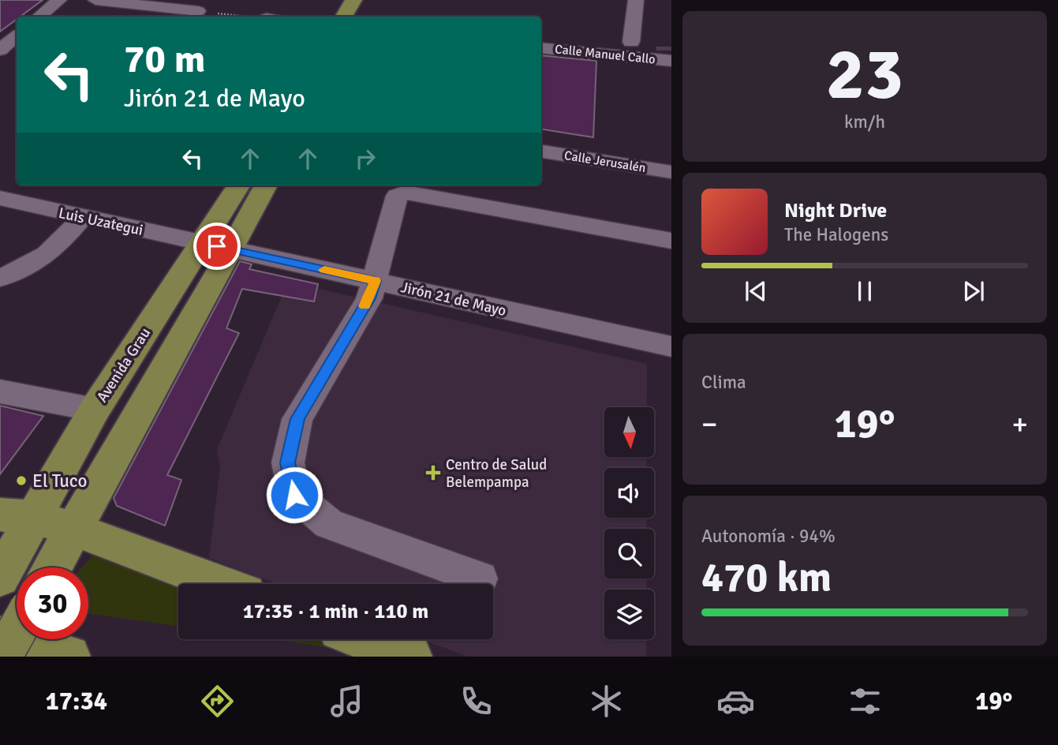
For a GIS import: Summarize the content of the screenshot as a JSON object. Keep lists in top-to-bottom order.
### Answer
{
  "streets": {
    "main road": ["Avenida Grau"],
    "street": [
      "Calle Manuel Callo",
      "Calle Jerusalén",
      "Luis Uzategui",
      "Jirón 21 de Mayo"
    ]
  },
  "crossings": [
    ["Luis Uzategui", "Jirón 21 de Mayo"],
    ["Luis Uzategui", "Avenida Grau"],
    ["Jirón 21 de Mayo", "Avenida Grau"]
  ],
  "places": {
    "health": ["Centro de Salud Belempampa"],
    "other": ["El Tuco"]
  },
  "north": "bottom",
  "page": {
    "tile": [
      ["23", "km/h"],
      "Clima",
      ["Autonomía · 94%", "470 km"]
    ],
    "turn": ["70 m", "Jirón 21 de Mayo"],
    "song": ["Night Drive", "The Halogens"],
    "heat": ["−", "19°", "+"],
    "limit": "30",
    "trip": "17:35 · 1 min · 110 m",
    "tabs": ["17:34", "19°"]
  }
}
